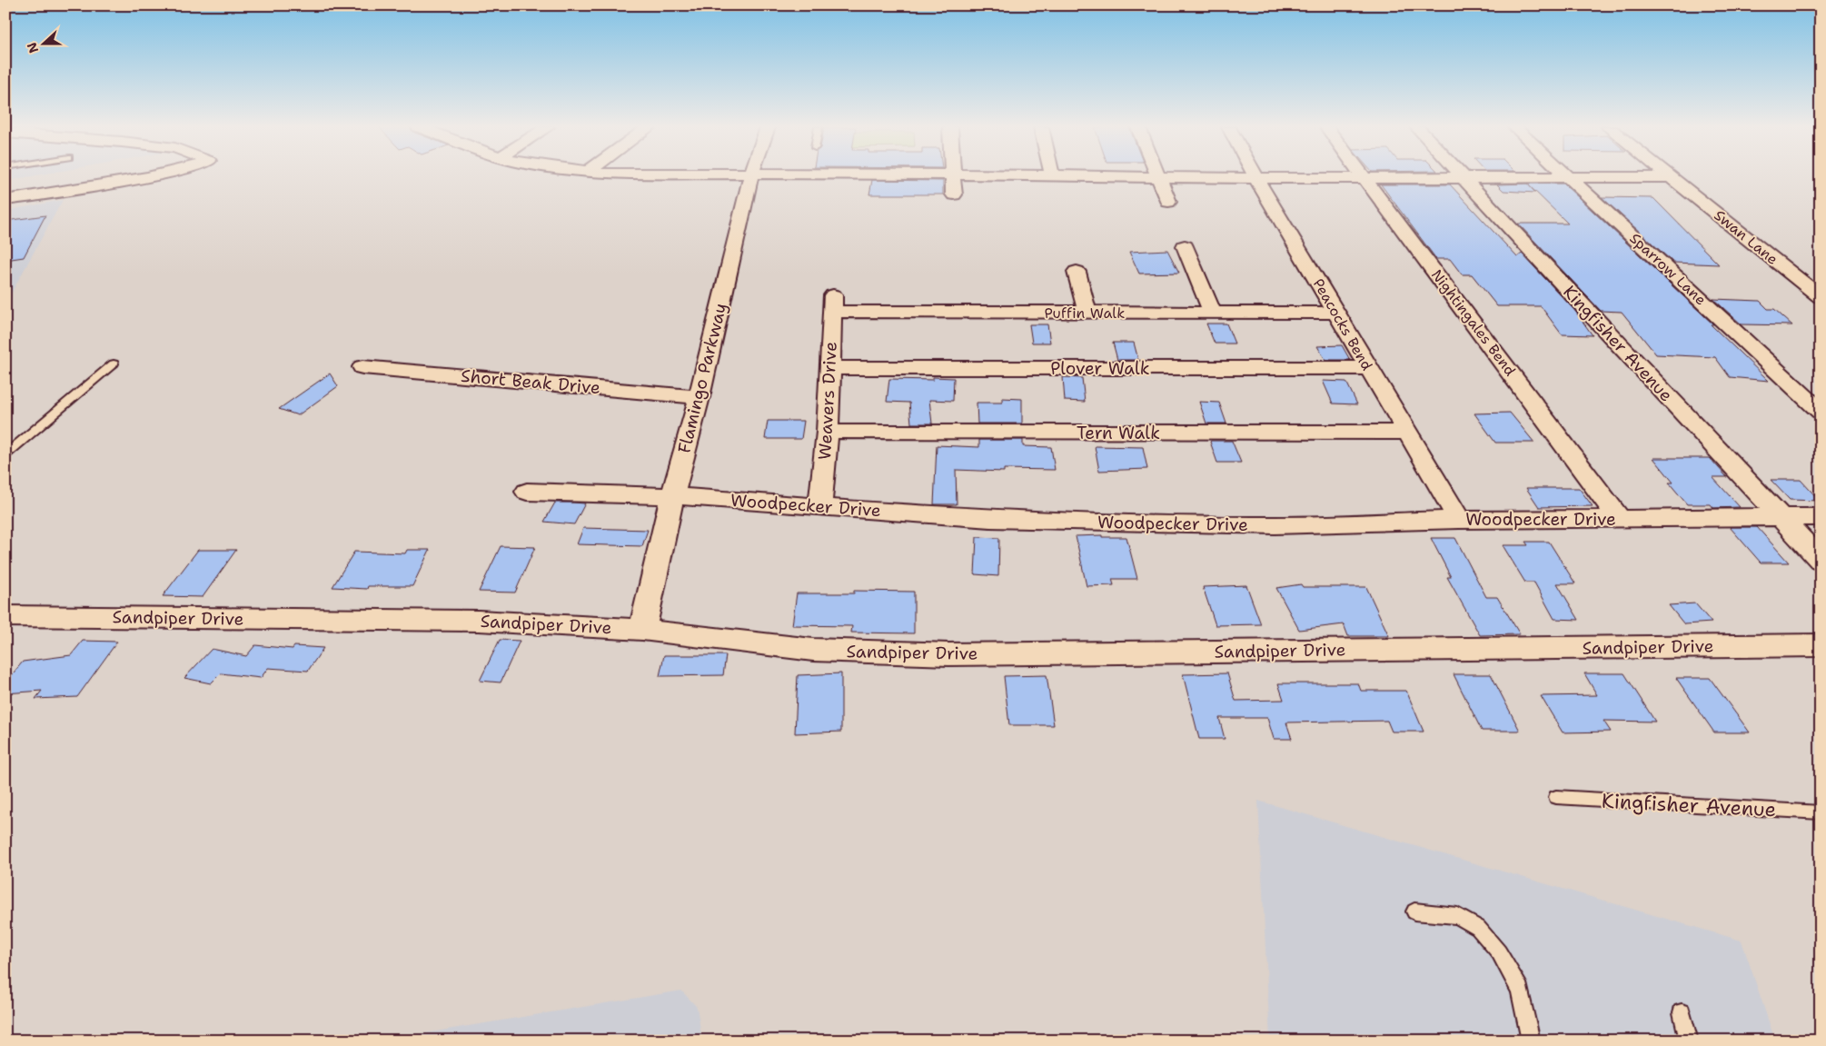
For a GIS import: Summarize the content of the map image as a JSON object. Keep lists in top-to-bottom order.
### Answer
{
  "streets": {
    "street": [
      "Swan Lane",
      "Sparrow Lane",
      "Puffin Walk",
      "Nightingales Bend",
      "Peacocks Bend",
      "Kingfisher Avenue",
      "Plover Walk",
      "Flamingo Parkway",
      "Short Beak Drive",
      "Weavers Drive",
      "Tern Walk",
      "Woodpecker Drive",
      "Sandpiper Drive"
    ]
  },
  "crossings": [
    ["Puffin Walk", "Peacocks Bend"],
    ["Puffin Walk", "Weavers Drive"],
    ["Nightingales Bend", "Woodpecker Drive"],
    ["Peacocks Bend", "Plover Walk"],
    ["Peacocks Bend", "Tern Walk"],
    ["Peacocks Bend", "Woodpecker Drive"],
    ["Kingfisher Avenue", "Woodpecker Drive"],
    ["Plover Walk", "Weavers Drive"],
    ["Flamingo Parkway", "Short Beak Drive"],
    ["Flamingo Parkway", "Woodpecker Drive"],
    ["Flamingo Parkway", "Sandpiper Drive"],
    ["Weavers Drive", "Tern Walk"],
    ["Weavers Drive", "Woodpecker Drive"]
  ],
  "north": "left"
}
